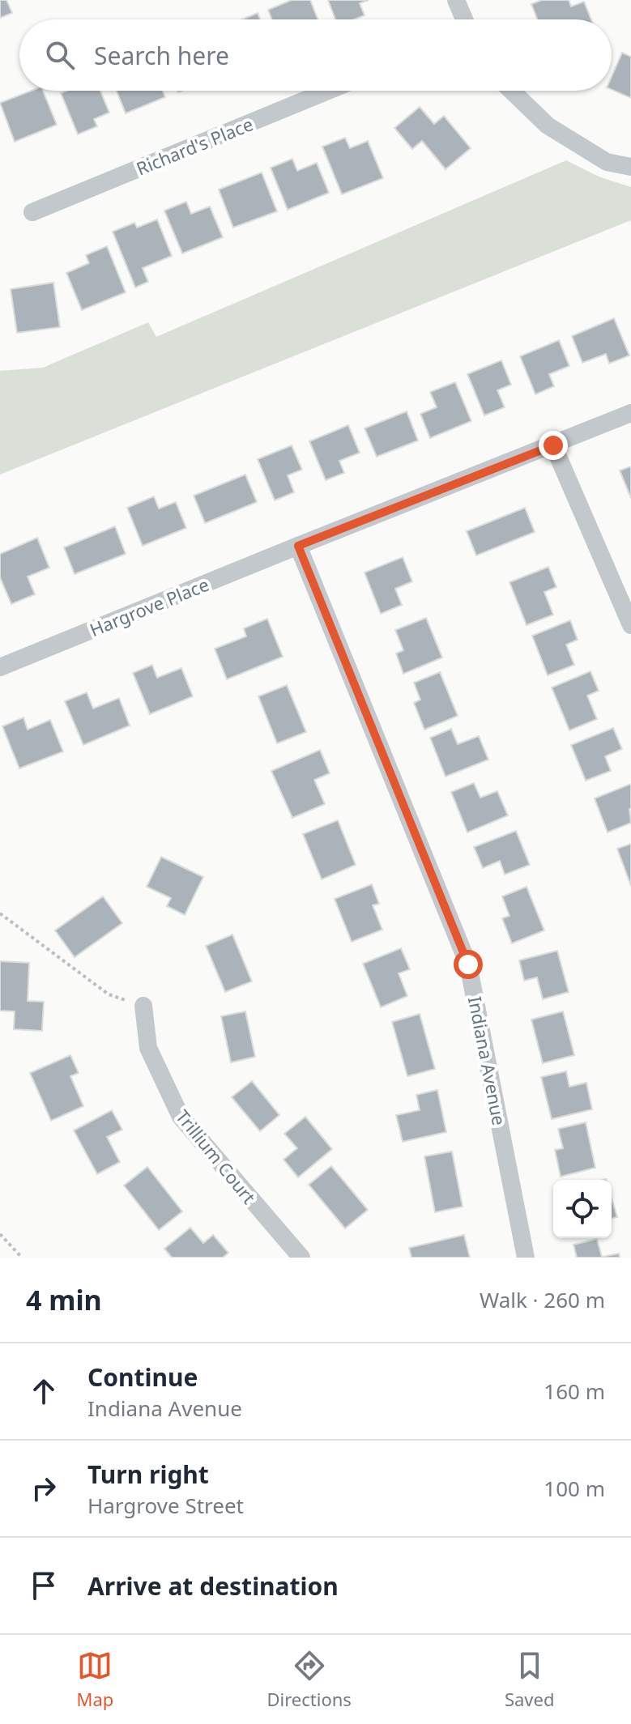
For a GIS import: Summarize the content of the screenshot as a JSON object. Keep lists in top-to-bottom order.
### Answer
{
  "streets": {
    "street": [
      "Richard's Place",
      "Hargrove Place",
      "Indiana Avenue",
      "Trillium Court"
    ]
  },
  "crossings": [
    ["Hargrove Place", "Indiana Avenue"]
  ],
  "page": {
    "search": "Search here",
    "heading": ["4 min", "Walk · 260 m"],
    "list": [
      ["Continue", "Indiana Avenue", "160 m"],
      ["Turn right", "Hargrove Street", "100 m"],
      "Arrive at destination"
    ],
    "nav": ["Map", "Directions", "Saved"]
  }
}
